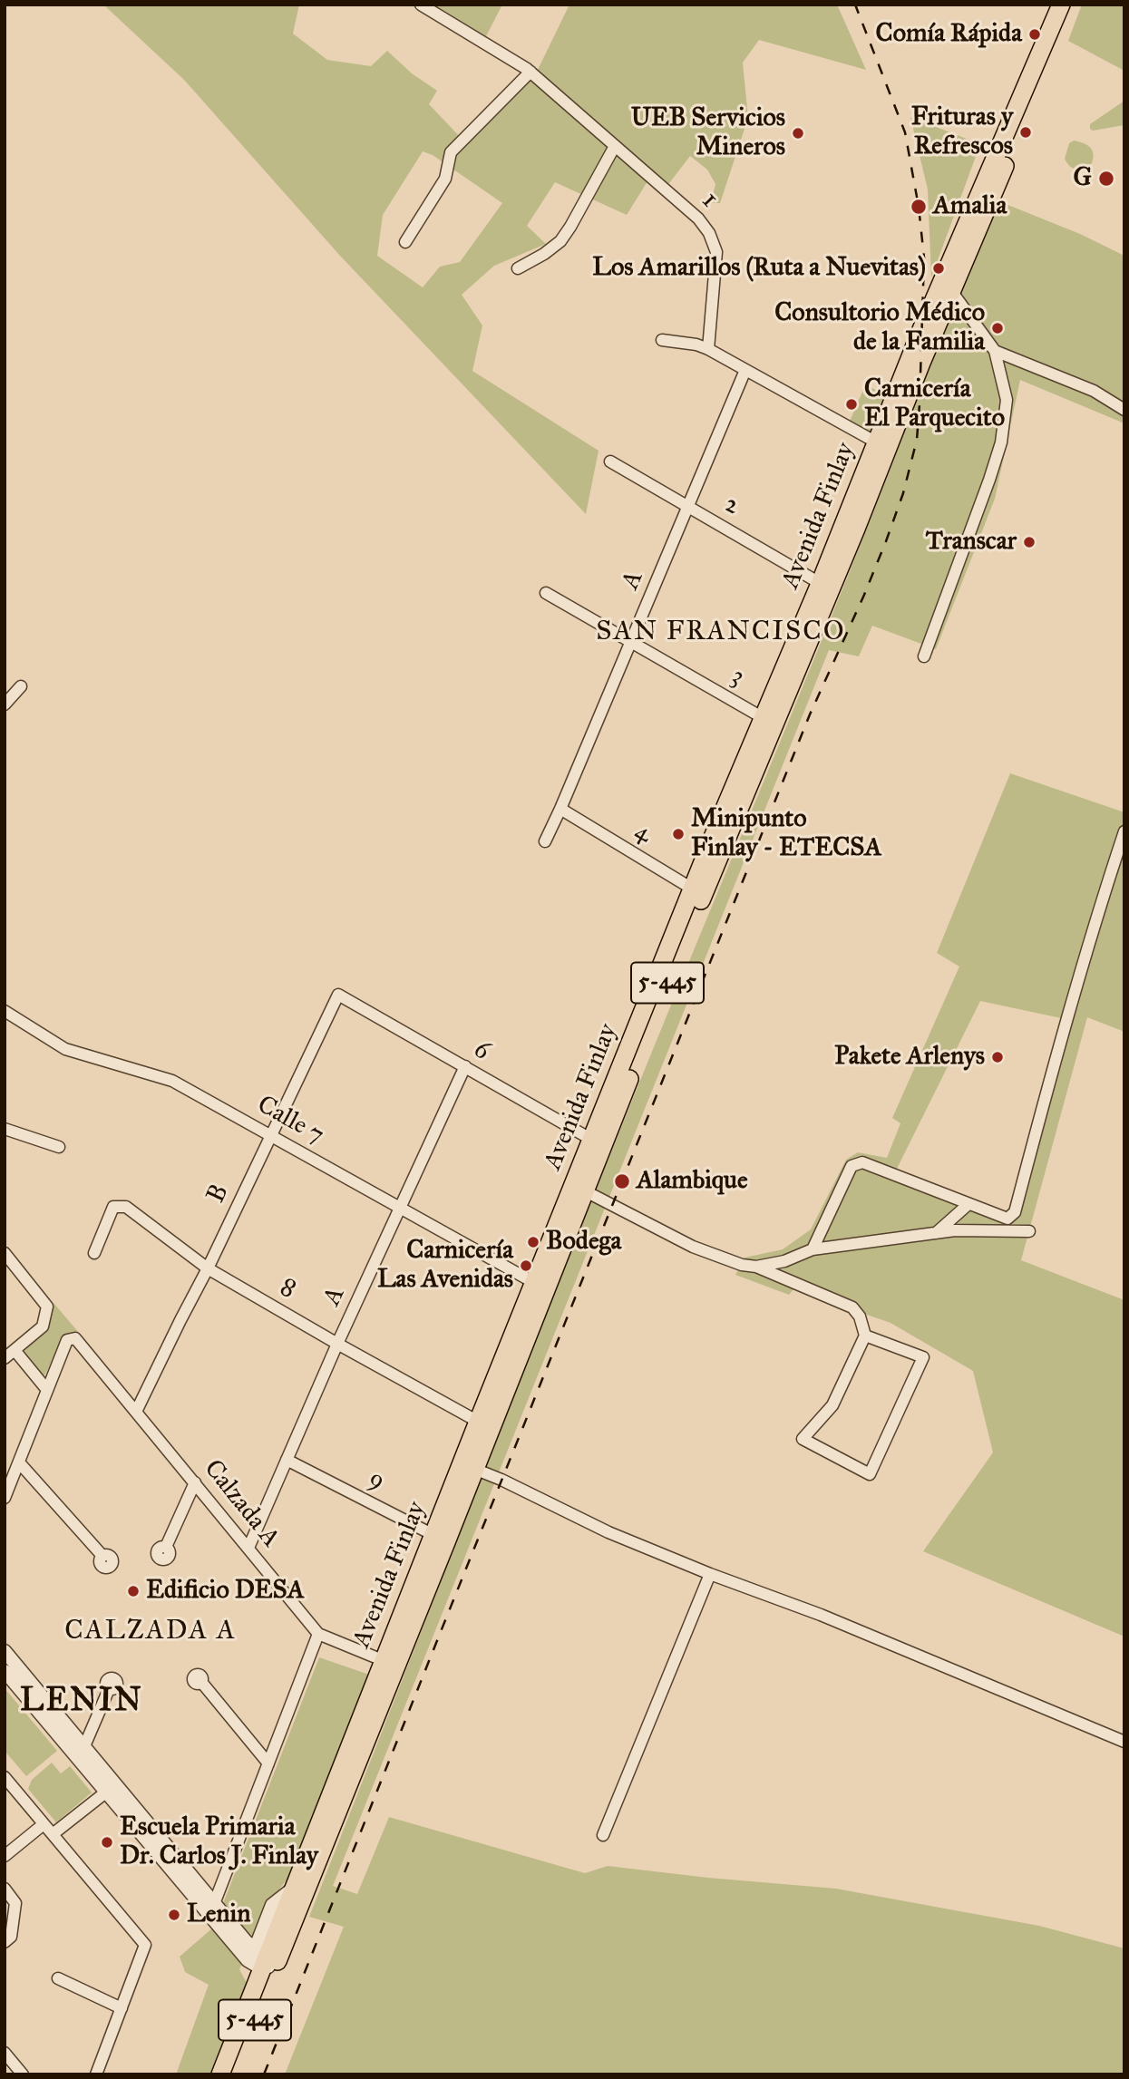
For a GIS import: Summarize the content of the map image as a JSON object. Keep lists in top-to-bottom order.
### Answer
{
  "streets": {
    "highway": ["Avenida Finlay", "5-445"],
    "street": [
      "1",
      "2",
      "A",
      "3",
      "4",
      "6",
      "Calle 7",
      "B",
      "8",
      "9",
      "Calzada A"
    ]
  },
  "crossings": [
    ["2", "Avenida Finlay"],
    ["2", "A"],
    ["Avenida Finlay", "3"],
    ["Avenida Finlay", "4"],
    ["Avenida Finlay", "6"],
    ["Avenida Finlay", "Calle 7"],
    ["Avenida Finlay", "8"],
    ["Avenida Finlay", "9"],
    ["A", "3"],
    ["A", "4"],
    ["A", "6"],
    ["A", "Calle 7"],
    ["A", "8"],
    ["A", "9"],
    ["A", "Calzada A"],
    ["6", "B"],
    ["Calle 7", "B"],
    ["B", "8"],
    ["B", "Calzada A"]
  ],
  "districts": ["SAN FRANCISCO", "CALZADA A", "LENIN"],
  "places": [
    "Comía Rápida",
    "Frituras y Refrescos",
    "UEB Servicios Mineros",
    "G",
    "Amalia",
    "Los Amarillos (Ruta a Nuevitas)",
    "Consultorio Médico de la Familia",
    "Carnicería El Parquecito",
    "Transcar",
    "Minipunto Finlay - ETECSA",
    "Pakete Arlenys",
    "Alambique",
    "Bodega",
    "Carnicería Las Avenidas",
    "Edificio DESA",
    "Escuela Primaria Dr. Carlos J. Finlay",
    "Lenin"
  ]
}
